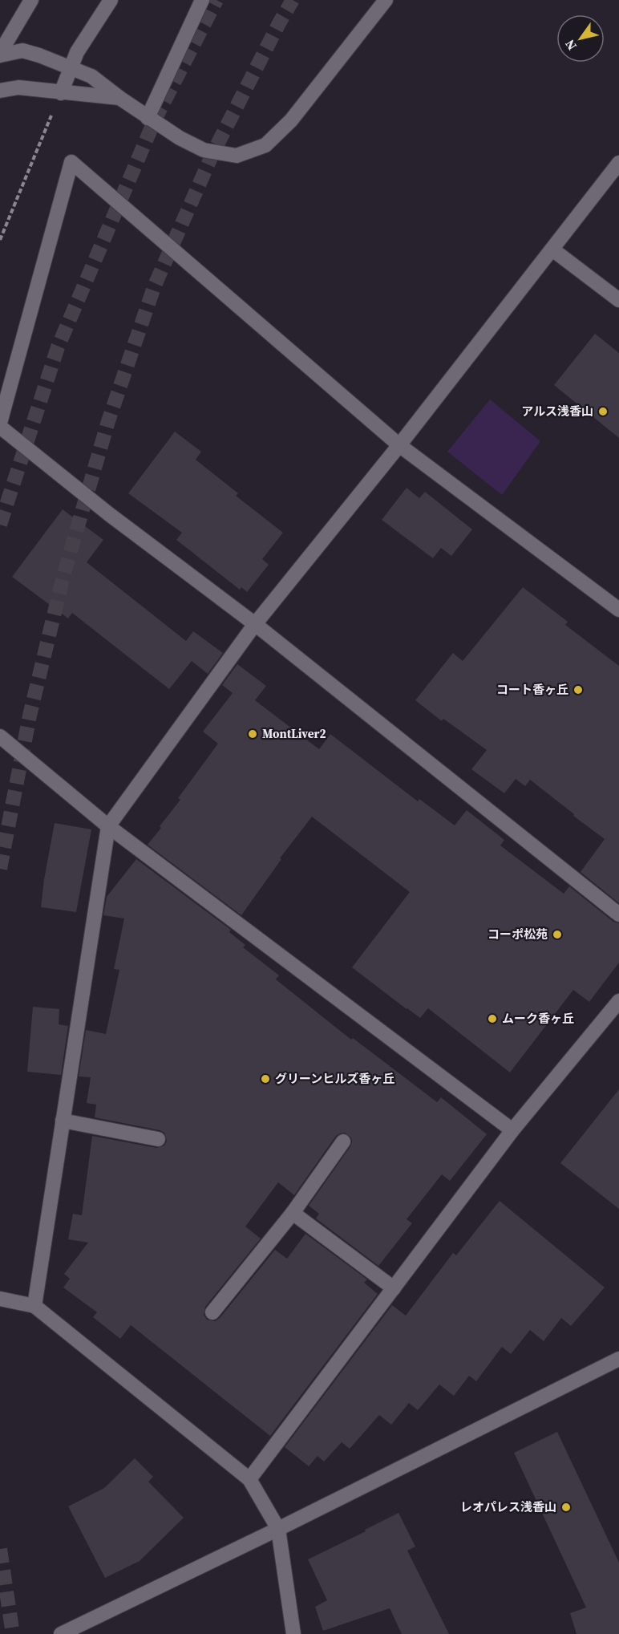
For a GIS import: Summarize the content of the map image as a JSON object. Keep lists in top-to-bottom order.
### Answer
{
  "places": [
    "アルス浅香山",
    "コート香ヶ丘",
    "MontLiver2",
    "コーポ松苑",
    "ムーク香ヶ丘",
    "グリーンヒルズ香ヶ丘",
    "レオパレス浅香山"
  ],
  "north": "bottom left"
}
